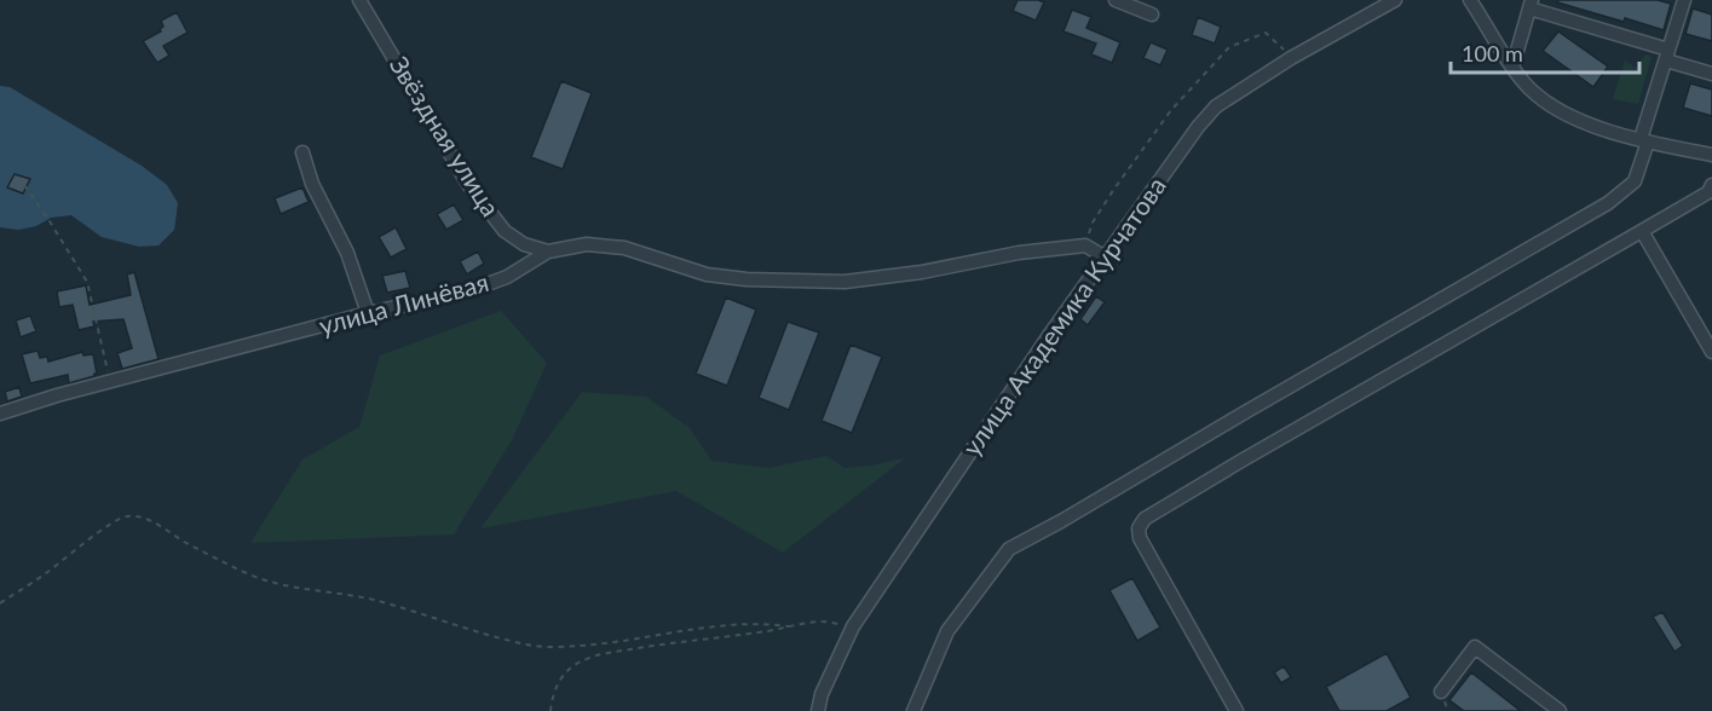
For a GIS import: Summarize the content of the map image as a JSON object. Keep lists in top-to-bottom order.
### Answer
{
  "streets": {
    "street": ["Звёздная улица", "улица Линёвая", "улица Академика Курчатова"]
  },
  "crossings": [
    ["Звёздная улица", "улица Линёвая"]
  ],
  "scale_bar": "100 m"
}
